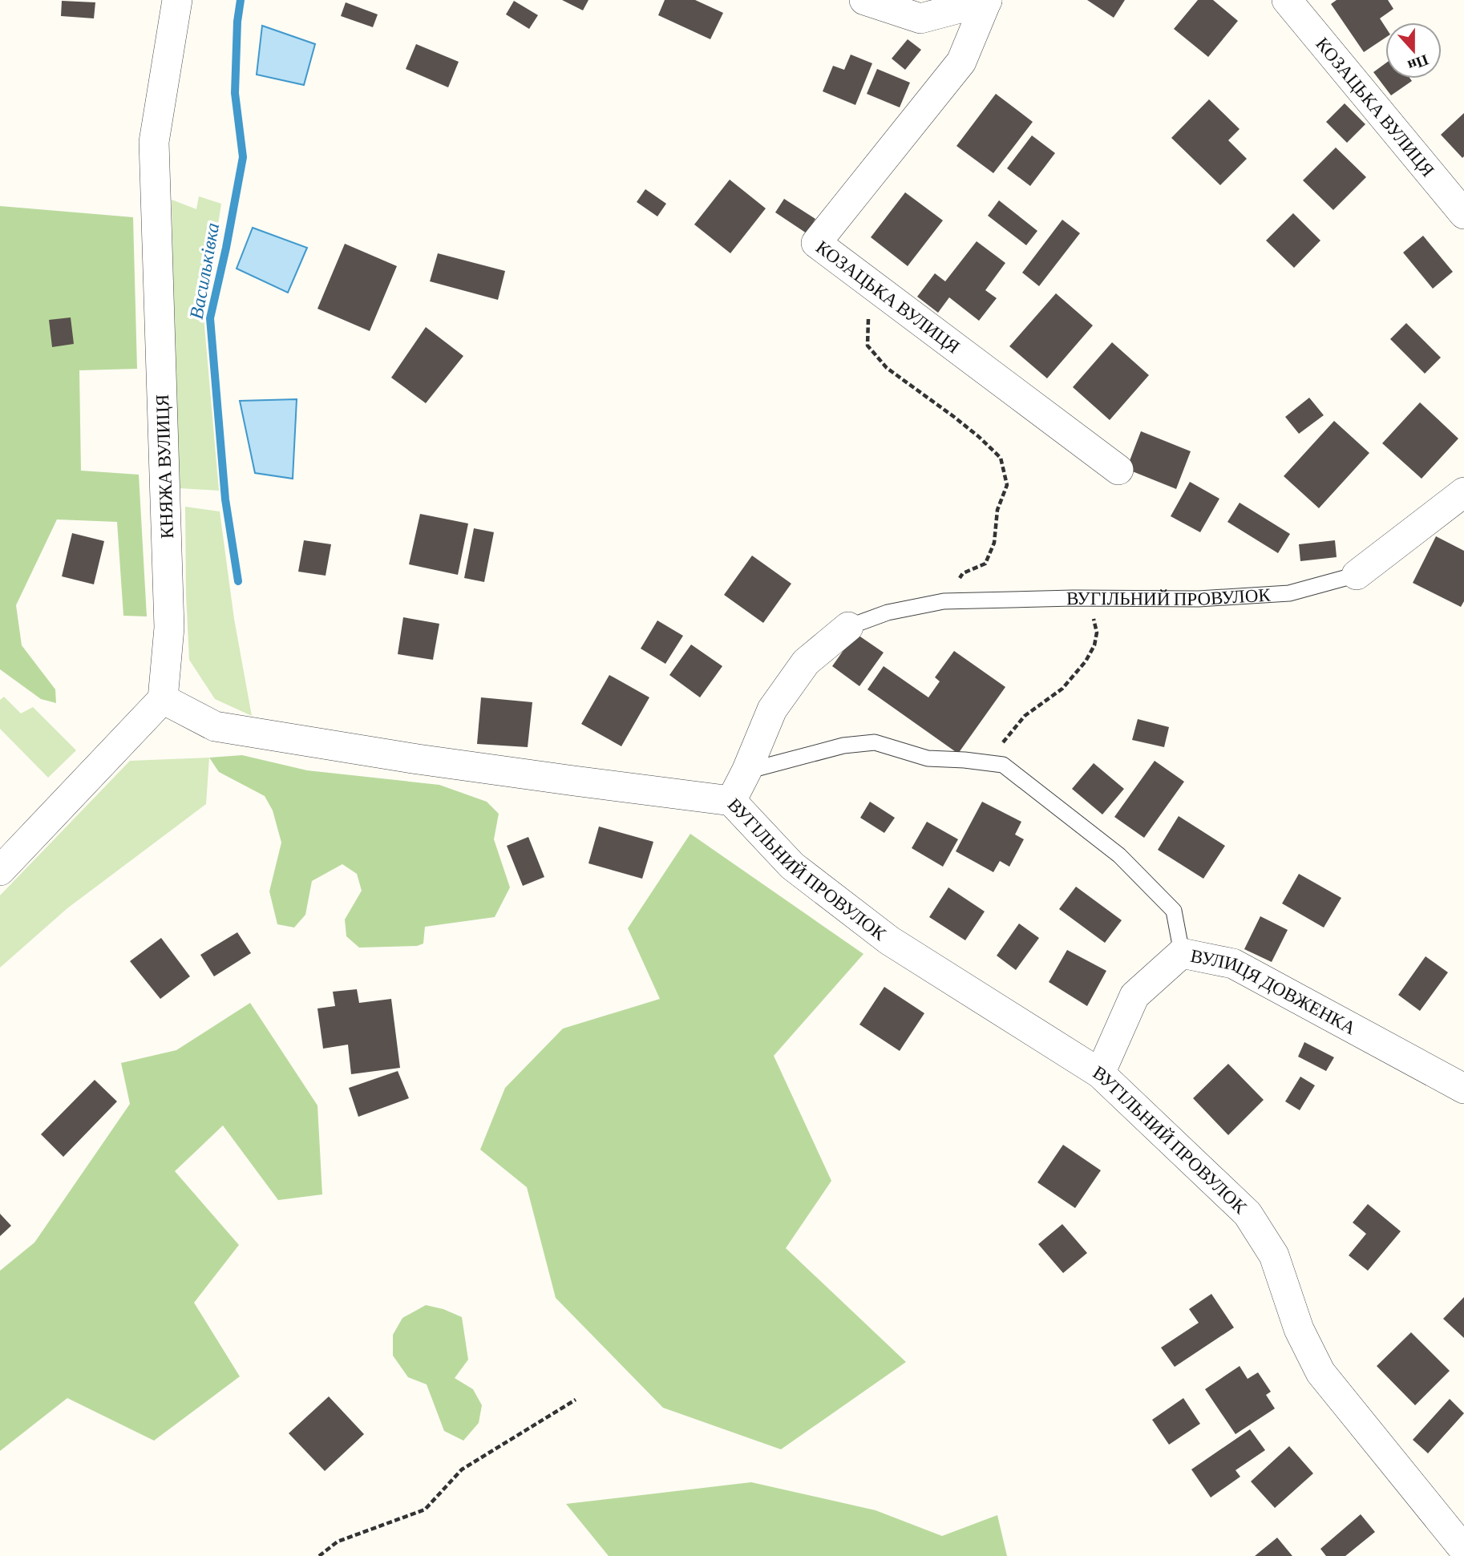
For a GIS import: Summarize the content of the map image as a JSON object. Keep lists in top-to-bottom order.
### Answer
{
  "streets": {
    "street": [
      "КОЗАЦЬКА ВУЛИЦЯ",
      "КНЯЖА ВУЛИЦЯ",
      "ВУГІЛЬНИЙ ПРОВУЛОК",
      "ВУЛИЦЯ ДОВЖЕНКА"
    ]
  },
  "crossings": [
    ["ВУГІЛЬНИЙ ПРОВУЛОК", "ВУЛИЦЯ ДОВЖЕНКА"]
  ],
  "water": ["Васильківка"],
  "north": "bottom"
}
